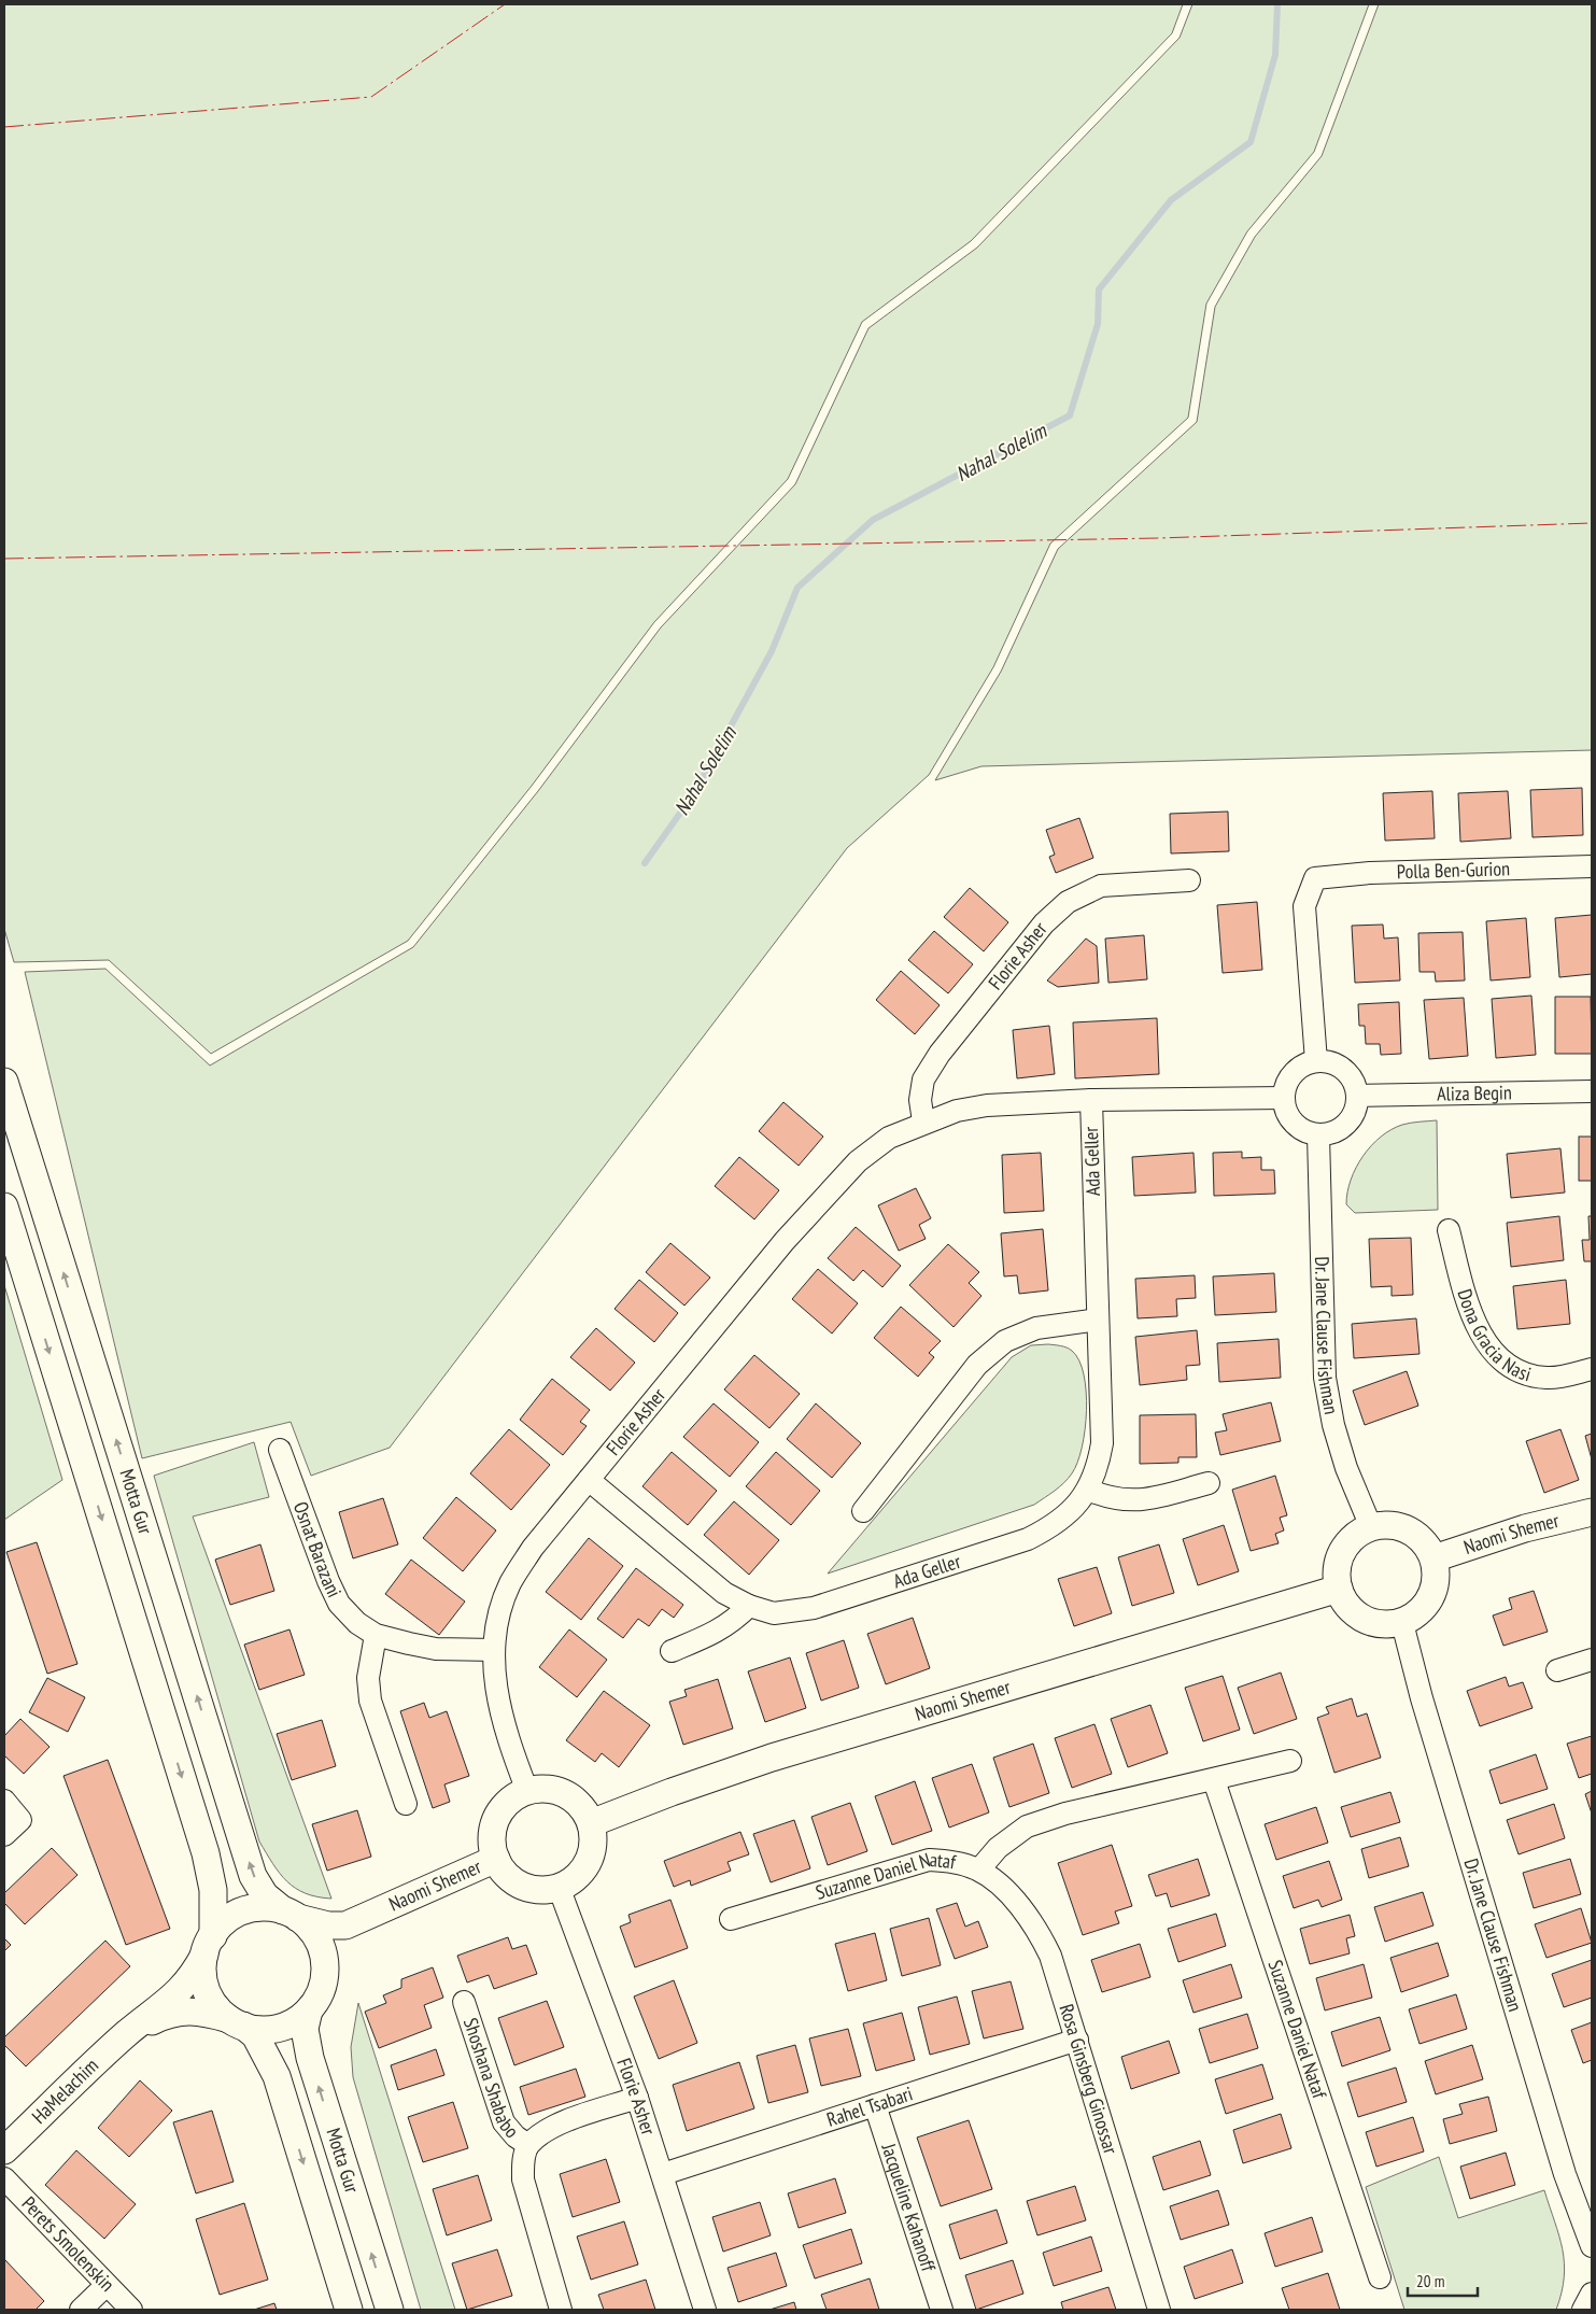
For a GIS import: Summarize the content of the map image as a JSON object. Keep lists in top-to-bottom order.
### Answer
{
  "streets": {
    "street": [
      "Polla Ben-Gurion",
      "Florie Asher",
      "Aliza Begin",
      "Ada Geller",
      "Dona Gracia Nasi",
      "Dr. Jane Clause Fishman",
      "Motta Gur",
      "Naomi Shemer",
      "Osnat Barazani",
      "Suzanne Daniel Nataf",
      "Shoshana Shababo",
      "Rosa Ginsberg Ginossar",
      "HaMelachim",
      "Rahel Tsabari",
      "Jacqueline Kahanoff",
      "Perets Smolenskin"
    ]
  },
  "crossings": [
    ["Polla Ben-Gurion", "Florie Asher"],
    ["Polla Ben-Gurion", "Aliza Begin"],
    ["Polla Ben-Gurion", "Dr. Jane Clause Fishman"],
    ["Florie Asher", "Aliza Begin"],
    ["Florie Asher", "Ada Geller"],
    ["Florie Asher", "Dr. Jane Clause Fishman"],
    ["Florie Asher", "Naomi Shemer"],
    ["Florie Asher", "Osnat Barazani"],
    ["Florie Asher", "Shoshana Shababo"],
    ["Florie Asher", "Rahel Tsabari"],
    ["Aliza Begin", "Dr. Jane Clause Fishman"],
    ["Dr. Jane Clause Fishman", "Naomi Shemer"],
    ["Motta Gur", "Naomi Shemer"],
    ["Motta Gur", "HaMelachim"],
    ["Naomi Shemer", "HaMelachim"],
    ["Suzanne Daniel Nataf", "Rosa Ginsberg Ginossar"],
    ["Rosa Ginsberg Ginossar", "Rahel Tsabari"],
    ["Rahel Tsabari", "Jacqueline Kahanoff"]
  ],
  "water": ["Nahal Solelim"],
  "scale_bar": "20 m"
}
